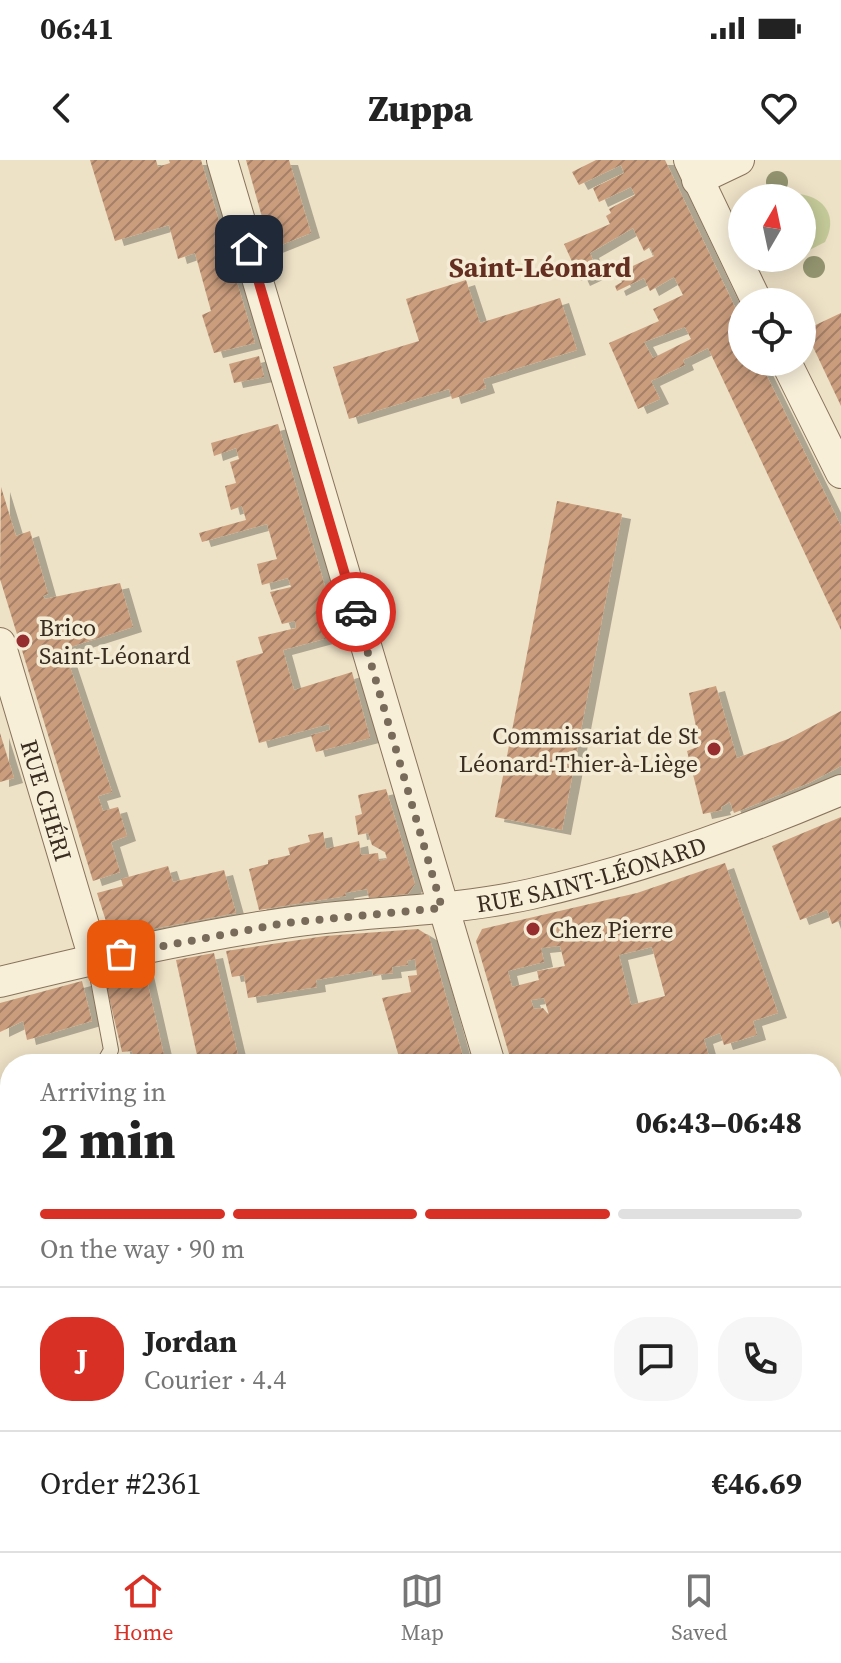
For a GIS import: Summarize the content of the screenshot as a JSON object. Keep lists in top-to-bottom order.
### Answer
{
  "streets": {
    "street": ["RUE CHÉRI", "RUE SAINT-LÉONARD"]
  },
  "crossings": [
    ["RUE CHÉRI", "RUE SAINT-LÉONARD"]
  ],
  "districts": ["Saint-Léonard"],
  "places": ["Brico Saint-Léonard", "Commissariat de St Léonard-Thier-à-Liège", "Chez Pierre"],
  "north": "top",
  "page": {
    "status": "06:41",
    "header": "Zuppa",
    "heading": ["2 min", "Arriving in", "06:43–06:48"],
    "panel": [
      "Jordan",
      "Courier · 4.4",
      "Order #2361",
      "€46.69"
    ],
    "bar": "On the way · 90 m",
    "round": "J",
    "tabs": ["Home", "Map", "Saved"]
  }
}
